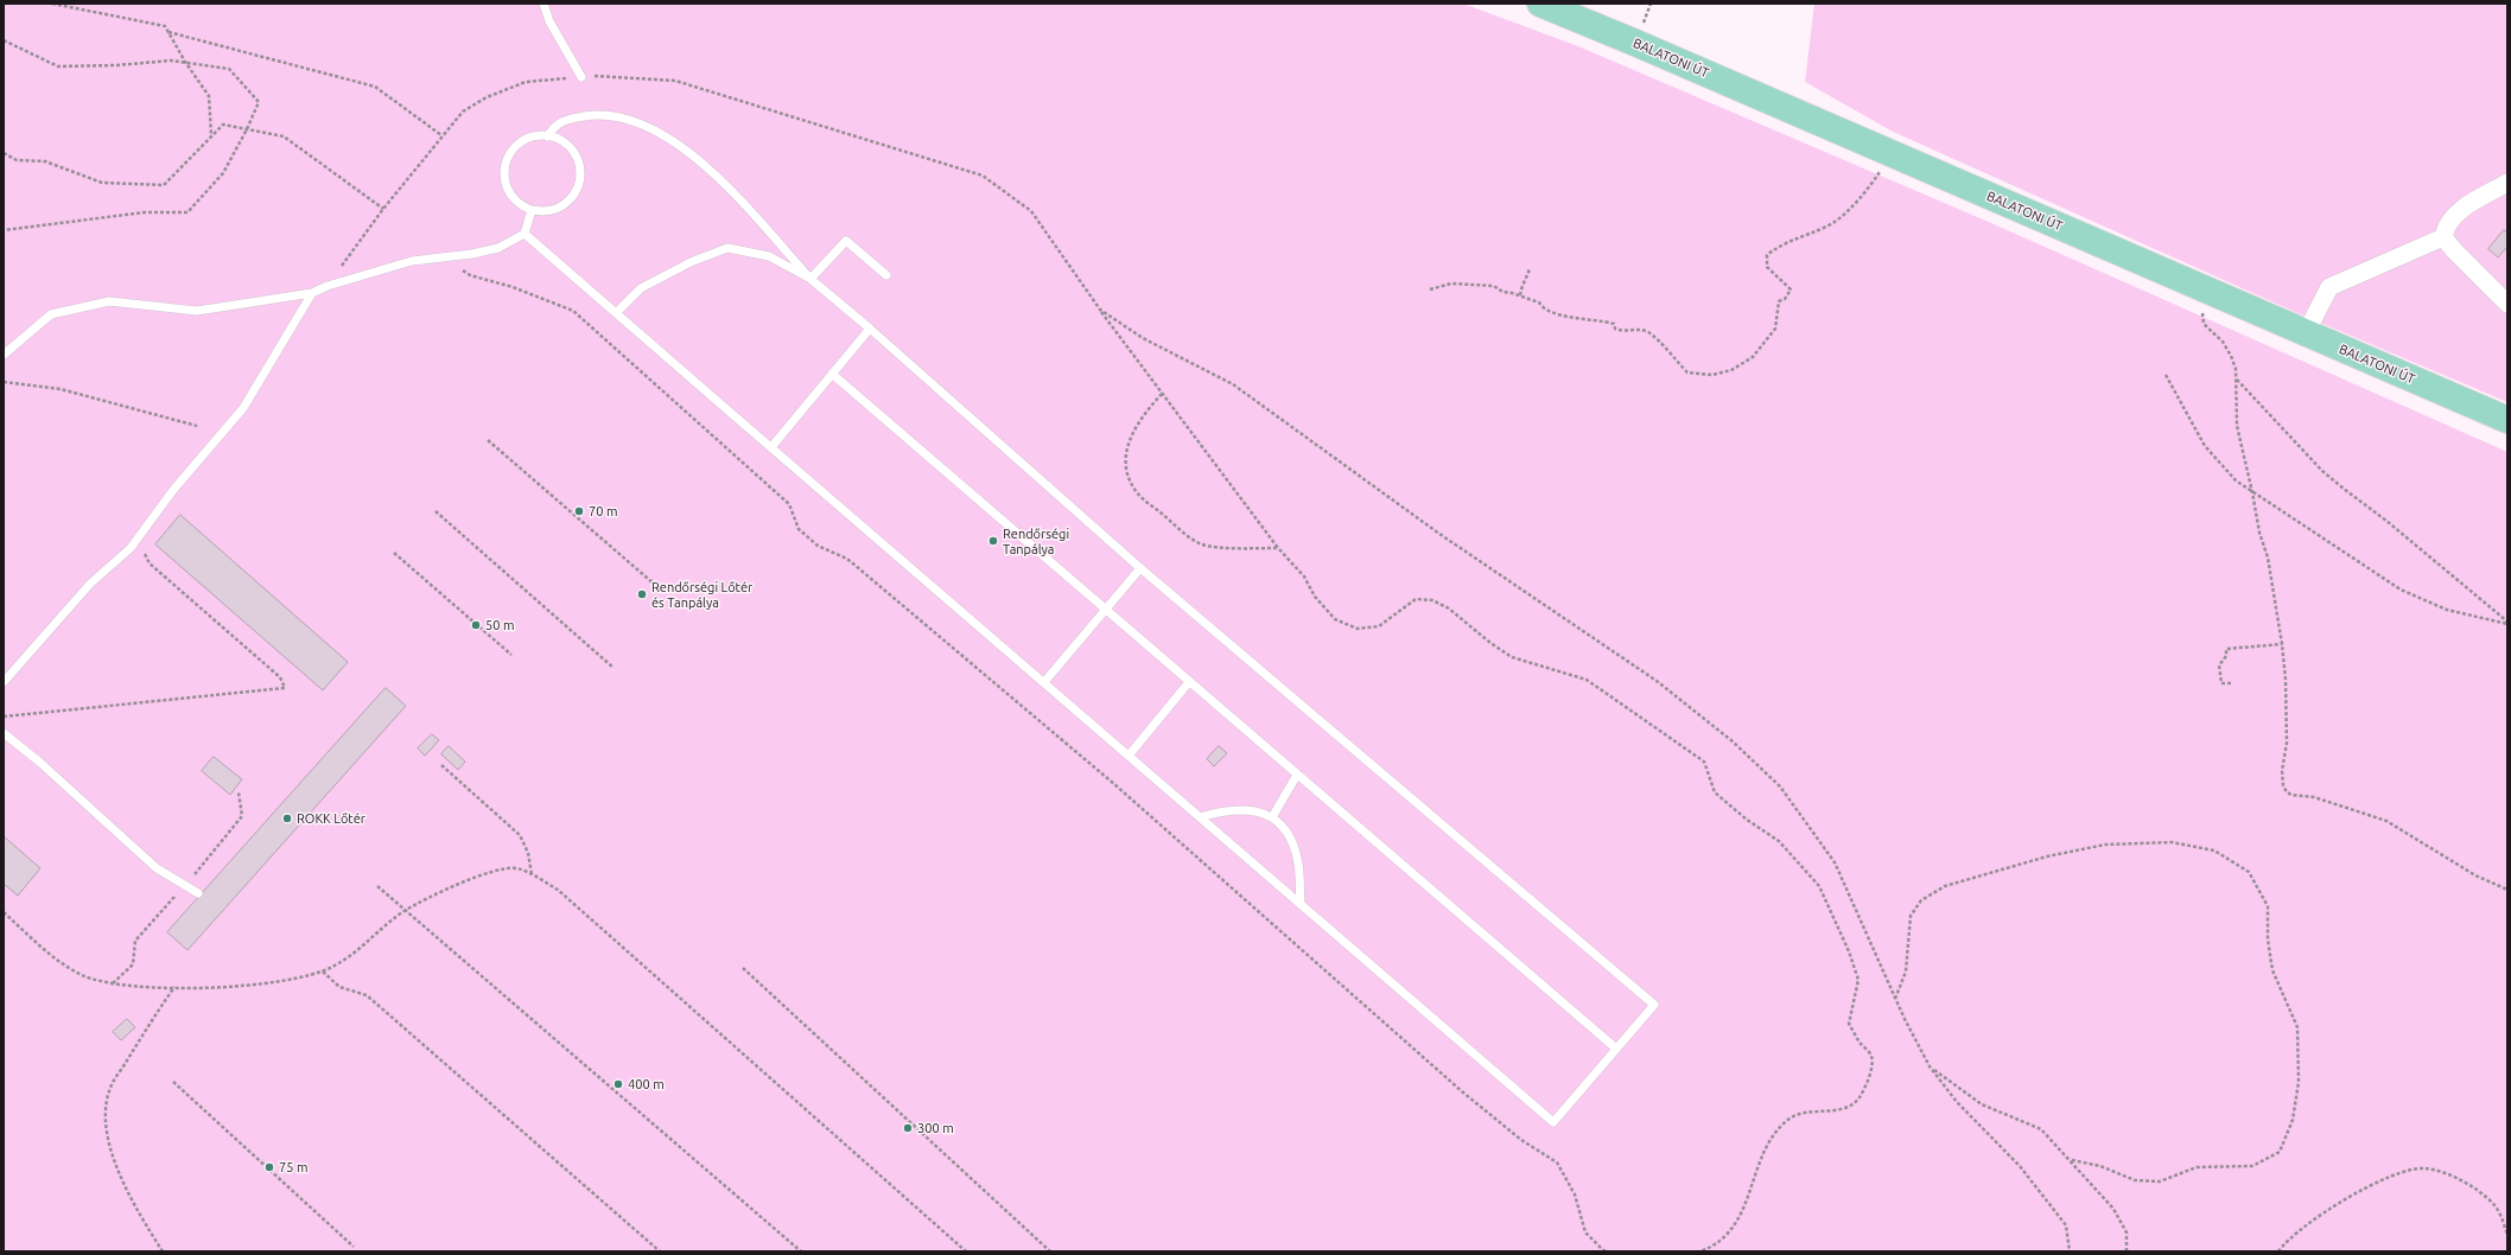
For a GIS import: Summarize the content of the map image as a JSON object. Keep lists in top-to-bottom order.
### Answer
{
  "streets": {
    "main road": ["BALATONI ÚT"]
  },
  "places": [
    "70 m",
    "Rendőrségi Tanpálya",
    "Rendőrségi Lőtér és Tanpálya",
    "50 m",
    "ROKK Lőtér",
    "400 m",
    "300 m",
    "75 m"
  ]
}
